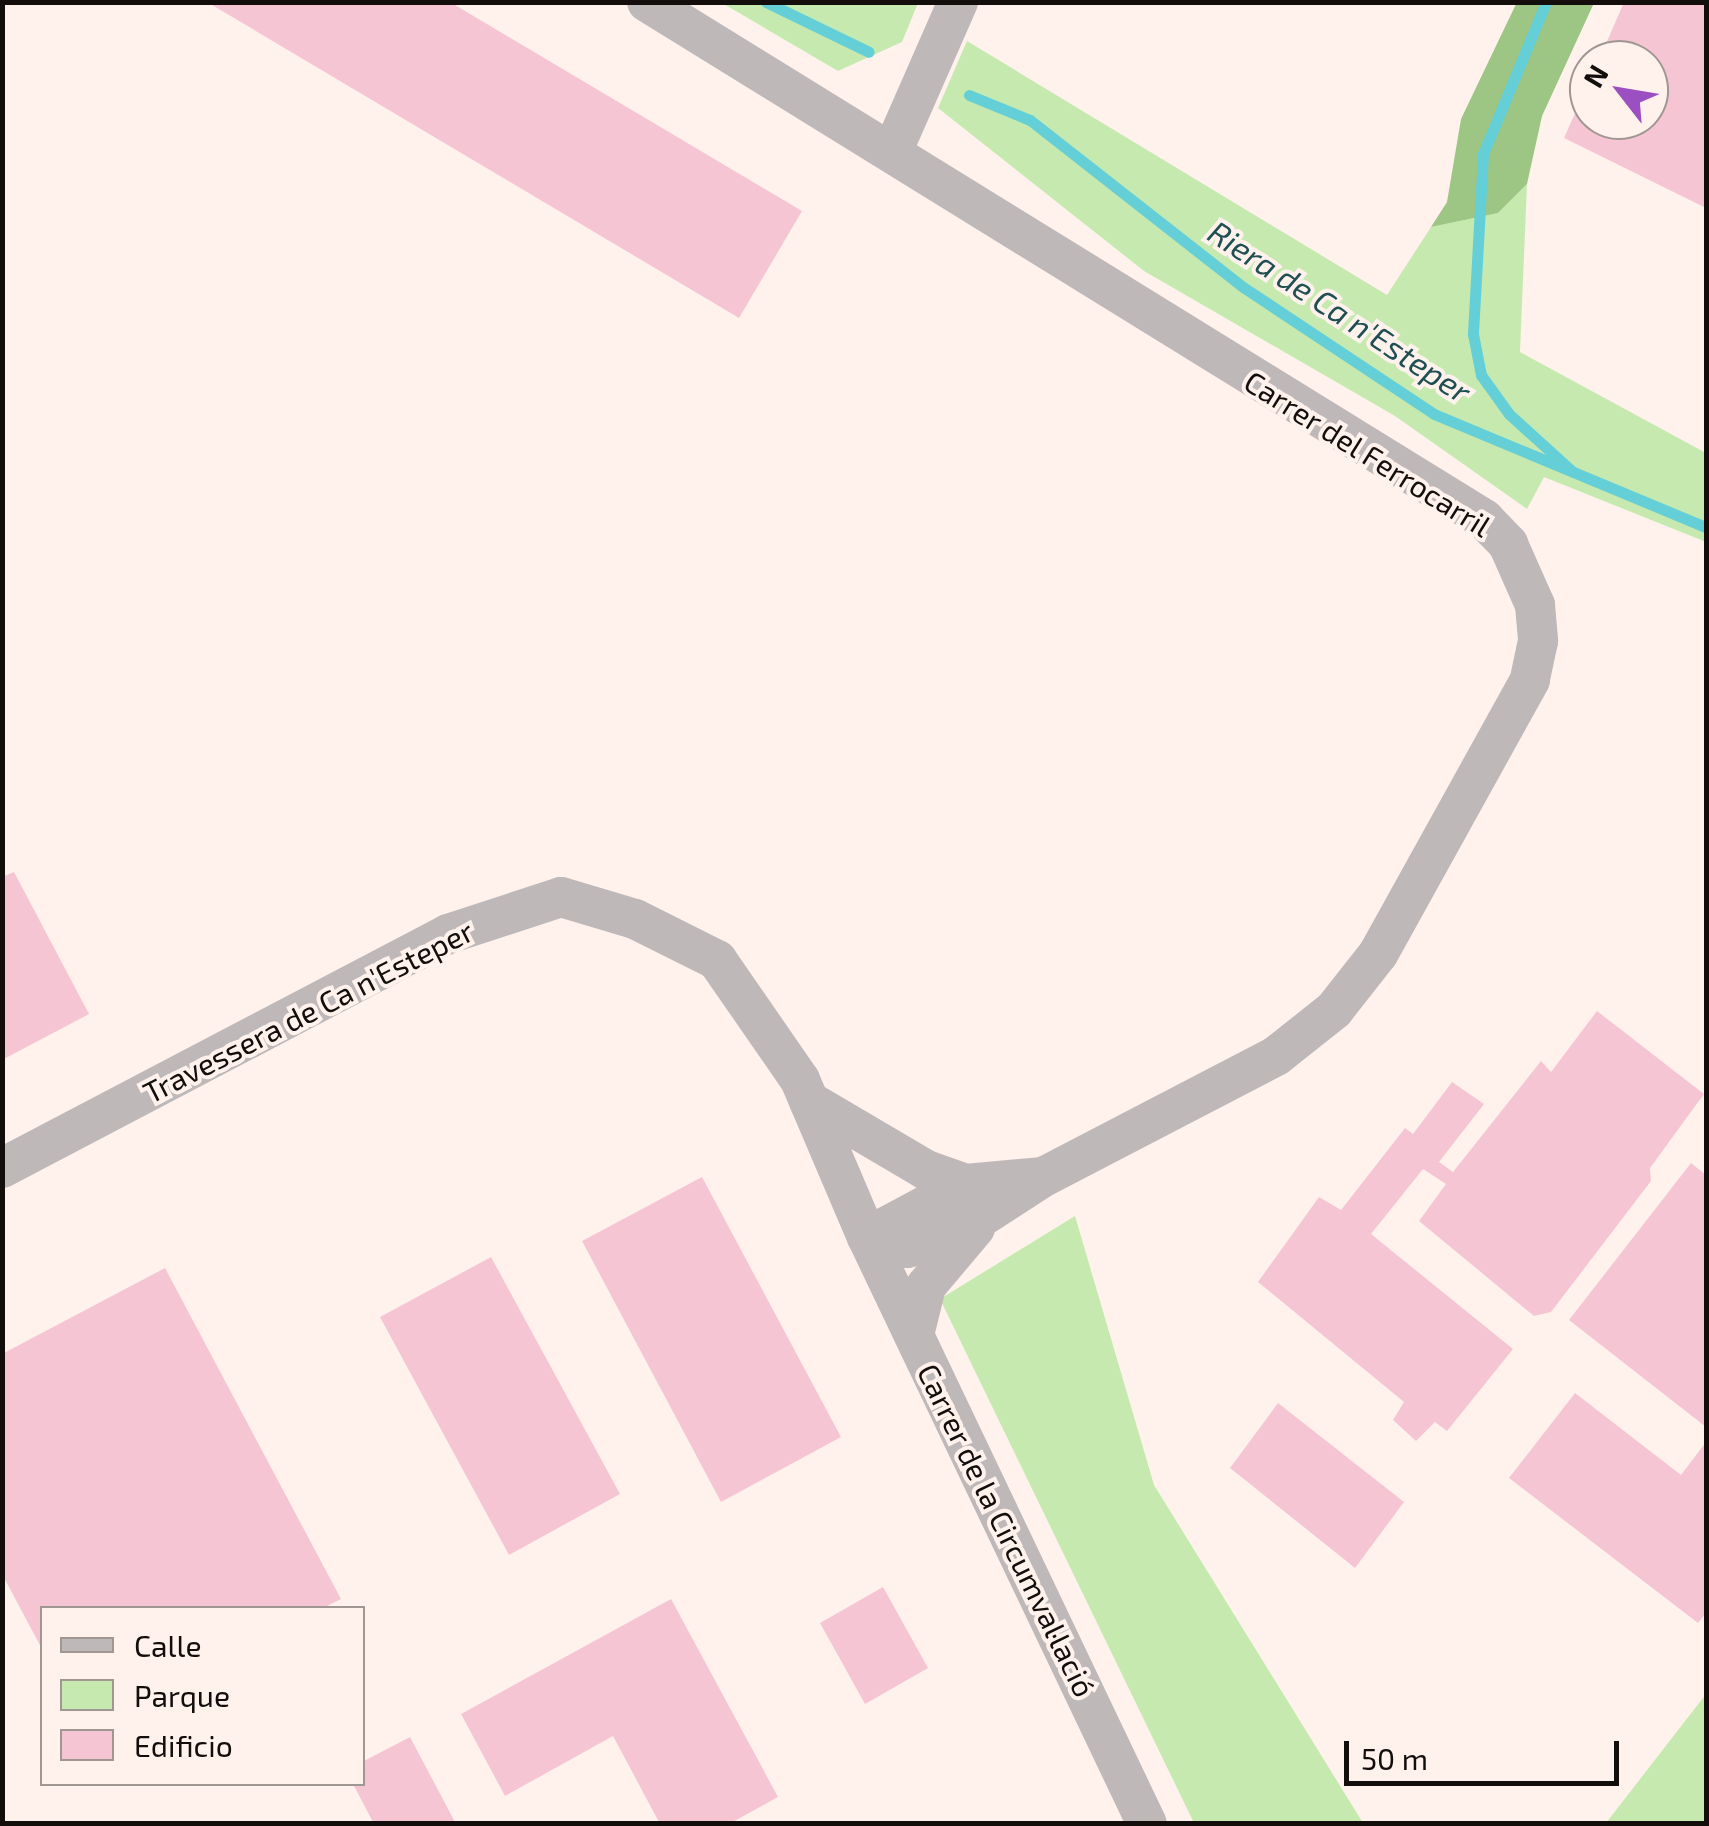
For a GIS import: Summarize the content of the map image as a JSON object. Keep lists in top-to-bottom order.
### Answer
{
  "streets": {
    "street": ["Carrer del Ferrocarril", "Travessera de Ca n'Esteper", "Carrer de la Circumval·lació"]
  },
  "crossings": [
    ["Carrer del Ferrocarril", "Travessera de Ca n'Esteper"],
    ["Carrer del Ferrocarril", "Carrer de la Circumval·lació"],
    ["Travessera de Ca n'Esteper", "Carrer de la Circumval·lació"]
  ],
  "water": ["Riera de Ca n'Esteper"],
  "legend": ["Calle", "Parque", "Edificio"],
  "scale_bar": "50 m",
  "north": "top left"
}
